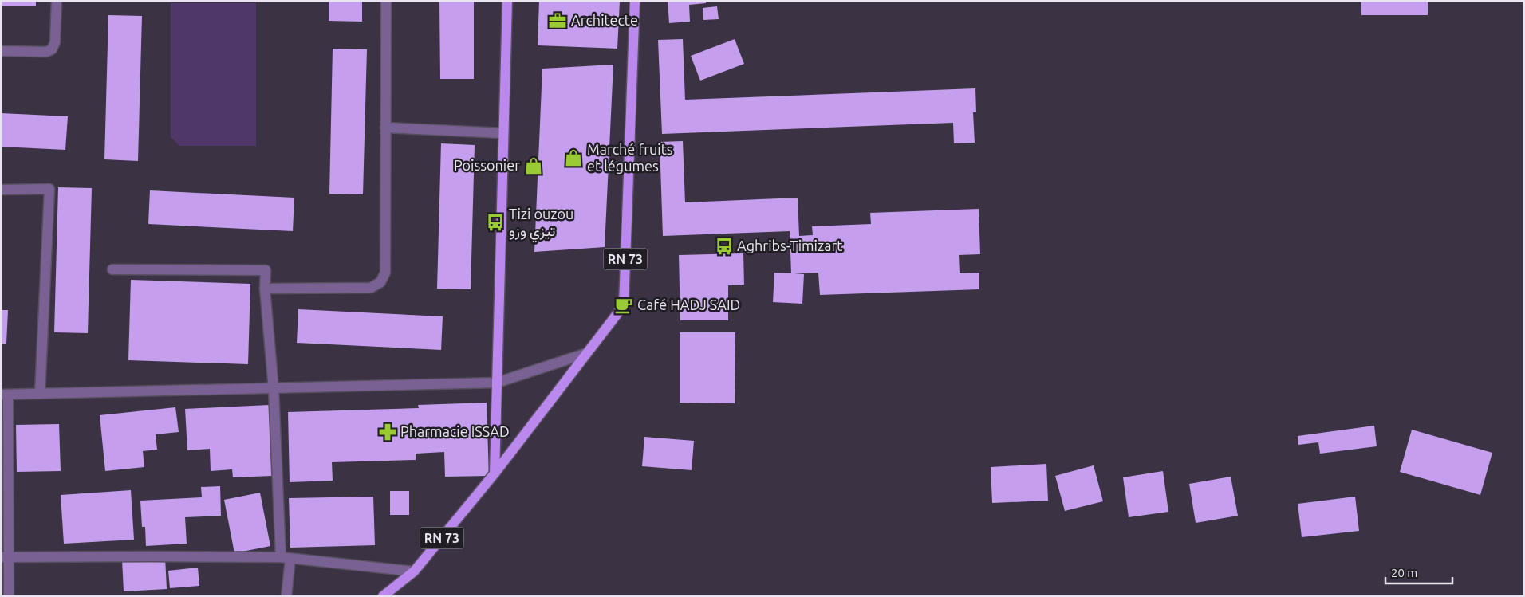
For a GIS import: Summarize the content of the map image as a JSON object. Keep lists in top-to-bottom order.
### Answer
{
  "streets": {
    "main road": ["RN 73"]
  },
  "places": {
    "office": ["Architecte"],
    "shop": ["Marché fruits et légumes", "Poissonier"],
    "bus stop": ["Tizi ouzou تيزي وزو", "Aghribs-Timizart"],
    "cafe": ["Café HADJ SAID"],
    "pharmacy": ["Pharmacie ISSAD"]
  },
  "scale_bar": "20 m"
}
